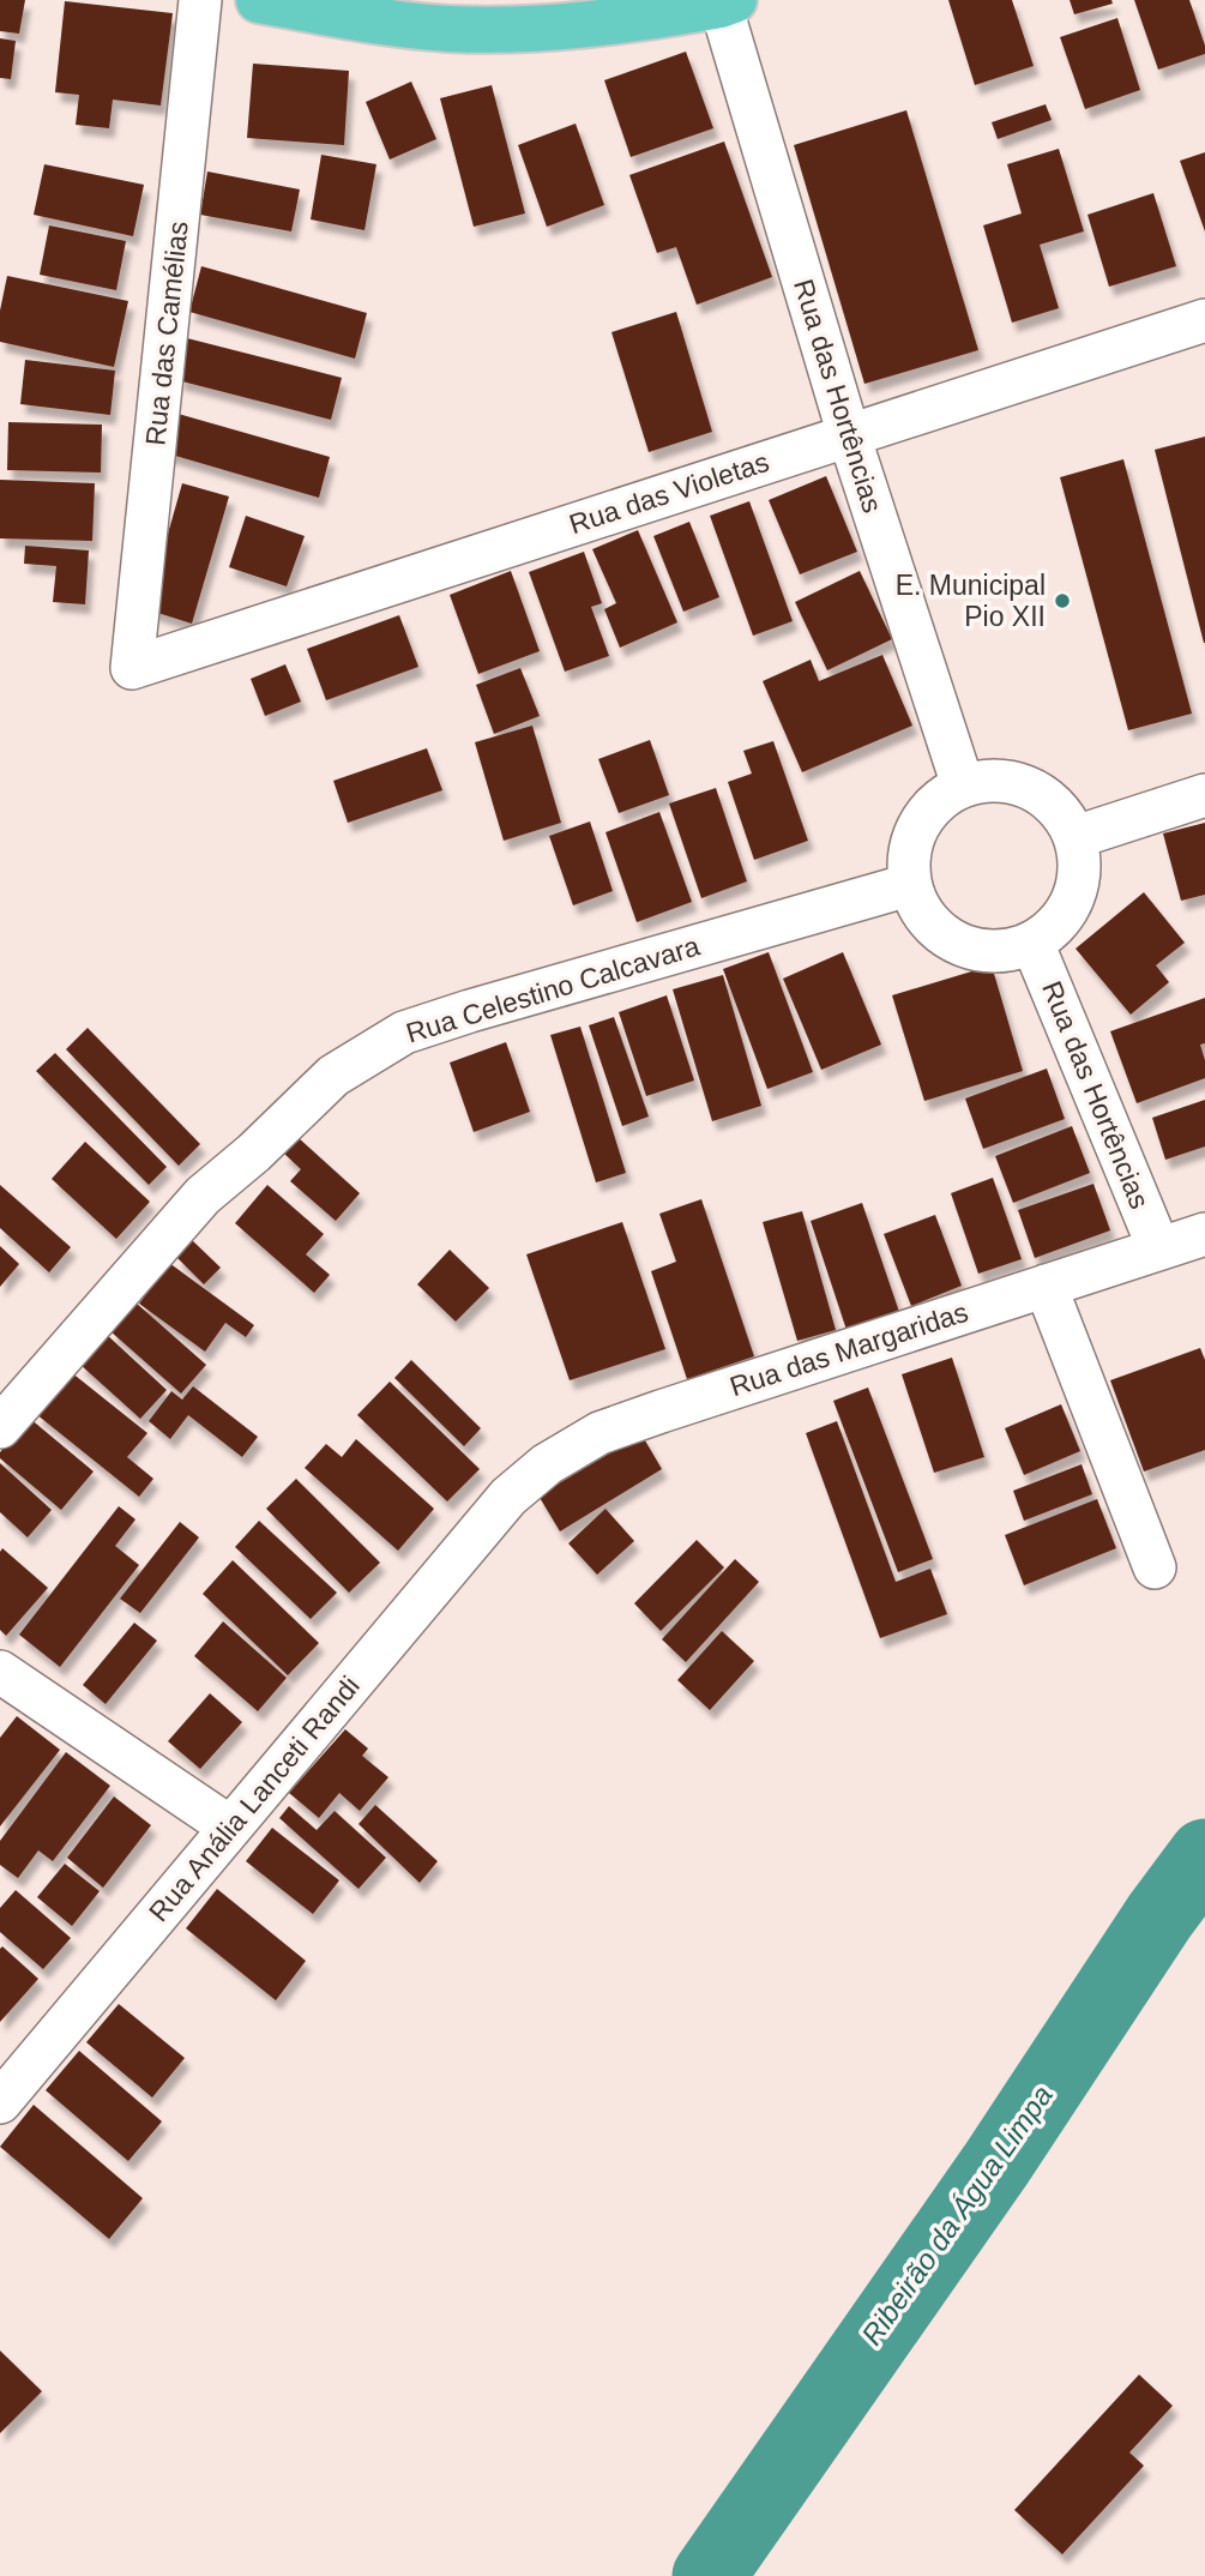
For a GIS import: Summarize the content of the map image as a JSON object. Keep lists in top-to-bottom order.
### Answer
{
  "streets": {
    "street": [
      "Rua das Camélias",
      "Rua das Hortências",
      "Rua das Violetas",
      "Rua Celestino Calcavara",
      "Rua das Margaridas",
      "Rua Anália Lanceti Randi"
    ]
  },
  "crossings": [
    ["Rua das Camélias", "Rua das Violetas"],
    ["Rua das Hortências", "Rua das Violetas"],
    ["Rua das Hortências", "Rua Celestino Calcavara"],
    ["Rua das Hortências", "Rua das Margaridas"],
    ["Rua das Margaridas", "Rua Anália Lanceti Randi"]
  ],
  "water": ["Ribeirão da Água Limpa"],
  "places": ["E. Municipal Pio XII"]
}
